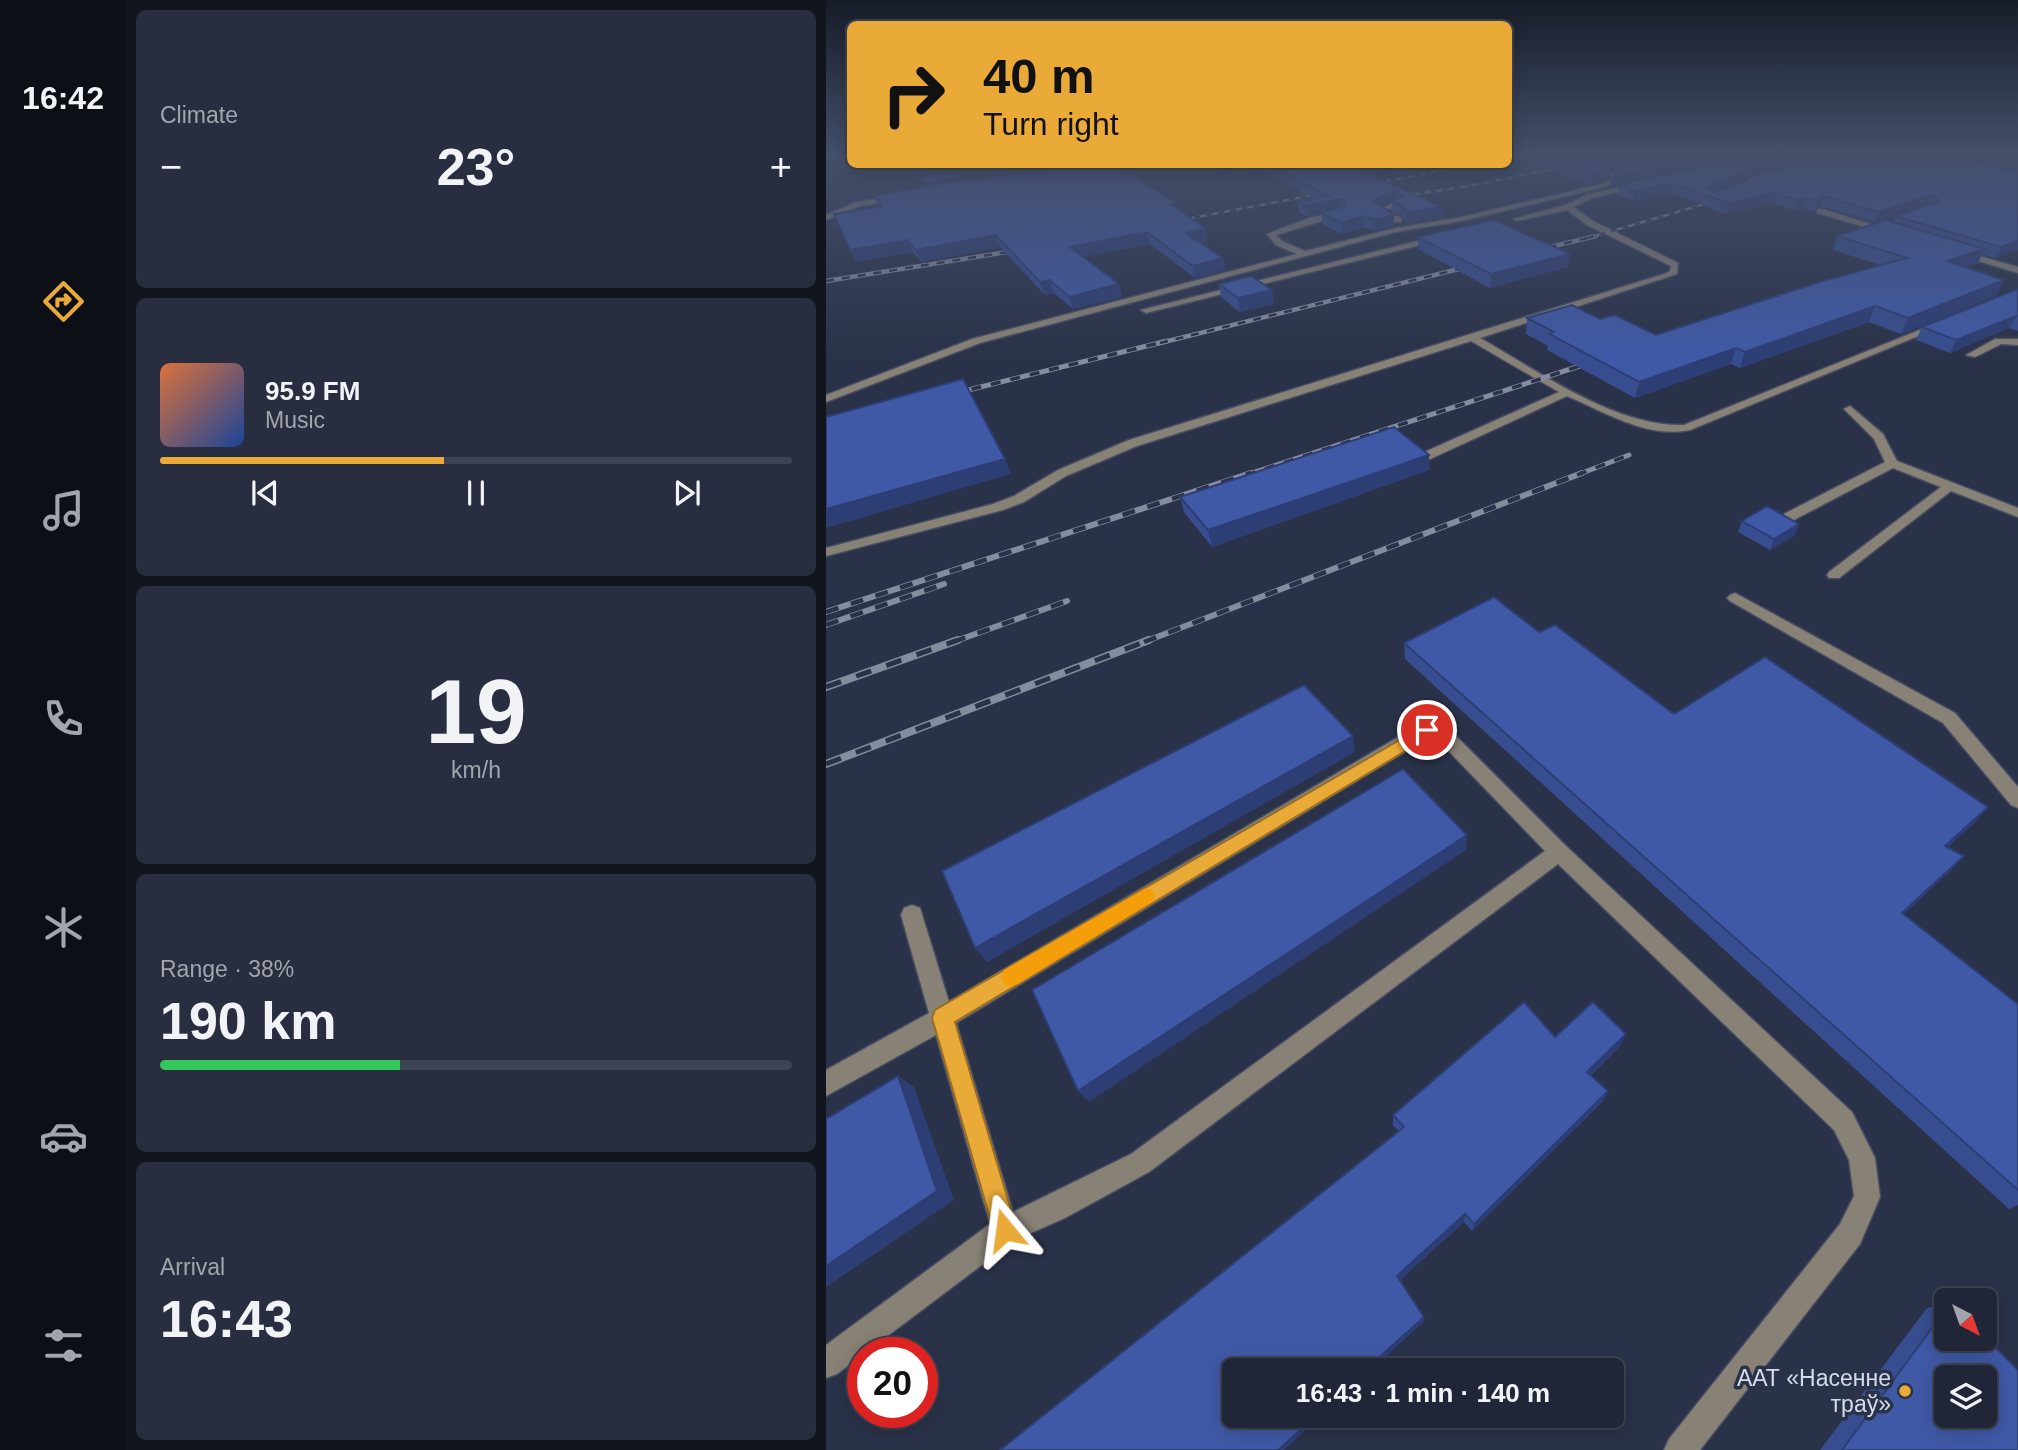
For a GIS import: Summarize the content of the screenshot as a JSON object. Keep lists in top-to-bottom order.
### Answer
{
  "places": ["ААТ «Насенне траў»"],
  "north": "bottom right",
  "page": {
    "tabs": "16:42",
    "tile": [
      "Climate",
      ["19", "km/h"],
      ["Range · 38%", "190 km"],
      ["Arrival", "16:43"]
    ],
    "turn": ["40 m", "Turn right"],
    "heat": ["−", "23°", "+"],
    "song": ["95.9 FM", "Music"],
    "limit": "20",
    "trip": "16:43 · 1 min · 140 m"
  }
}
